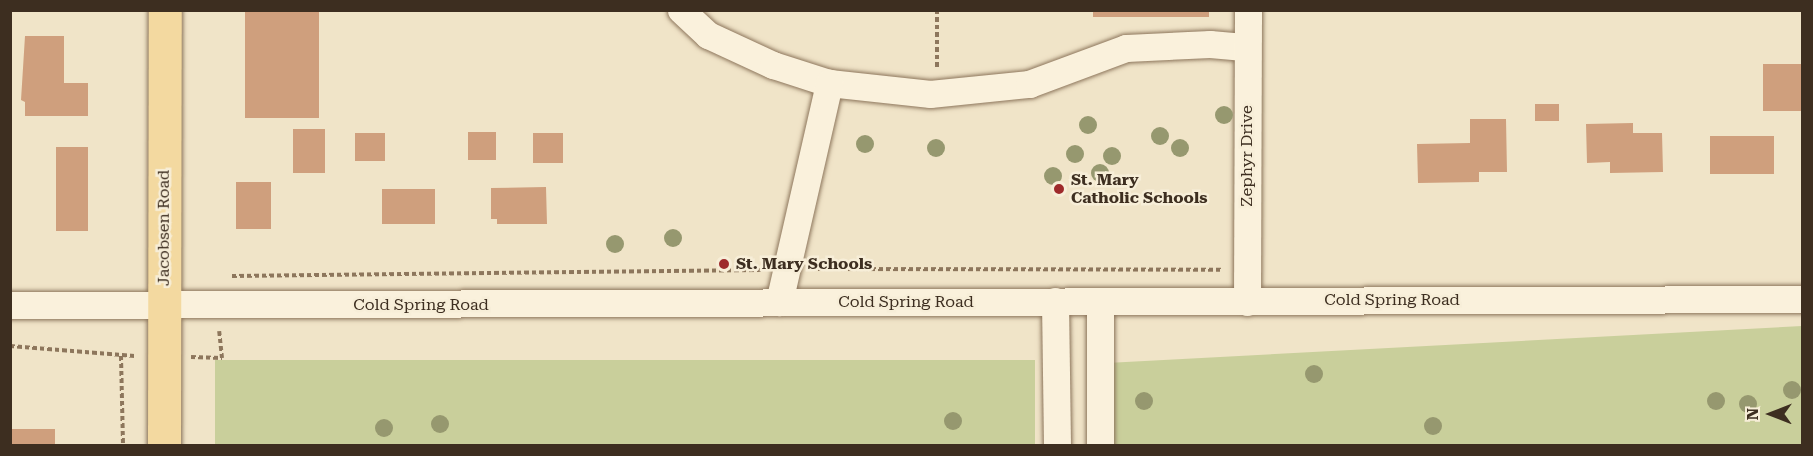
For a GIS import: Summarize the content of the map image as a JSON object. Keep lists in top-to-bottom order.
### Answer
{
  "streets": {
    "main road": ["Jacobsen Road"],
    "street": ["Zephyr Drive", "Cold Spring Road"]
  },
  "crossings": [
    ["Zephyr Drive", "Cold Spring Road"],
    ["Jacobsen Road", "Cold Spring Road"]
  ],
  "places": ["St. Mary Catholic Schools", "St. Mary Schools"],
  "north": "left"
}
